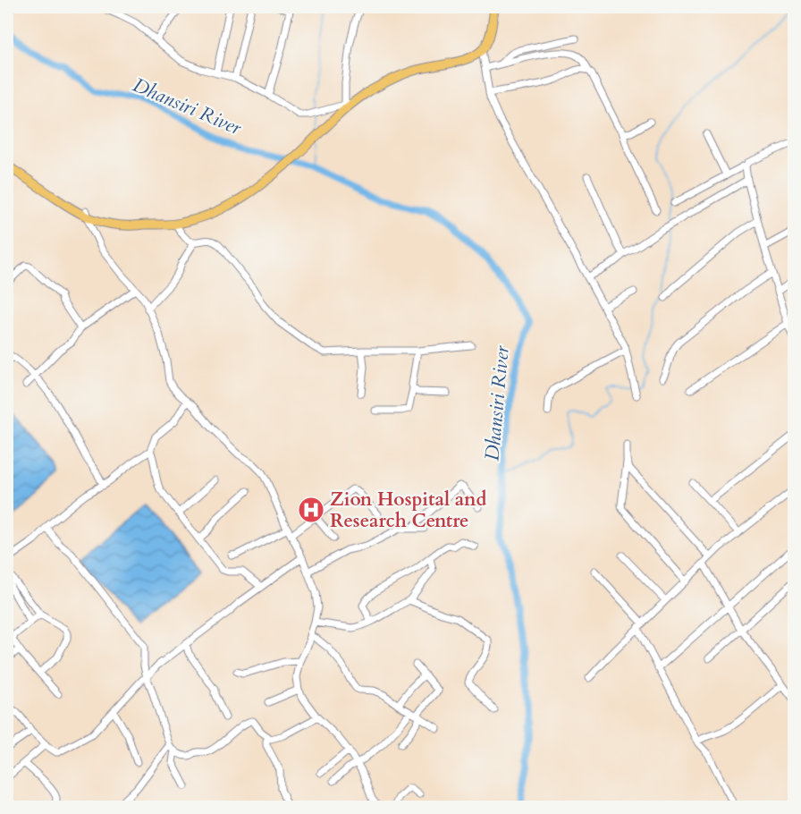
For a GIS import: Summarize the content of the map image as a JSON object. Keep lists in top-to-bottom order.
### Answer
{
  "water": ["Dhansiri River"],
  "places": {
    "hospital": ["Zion Hospital and Research Centre"]
  }
}
